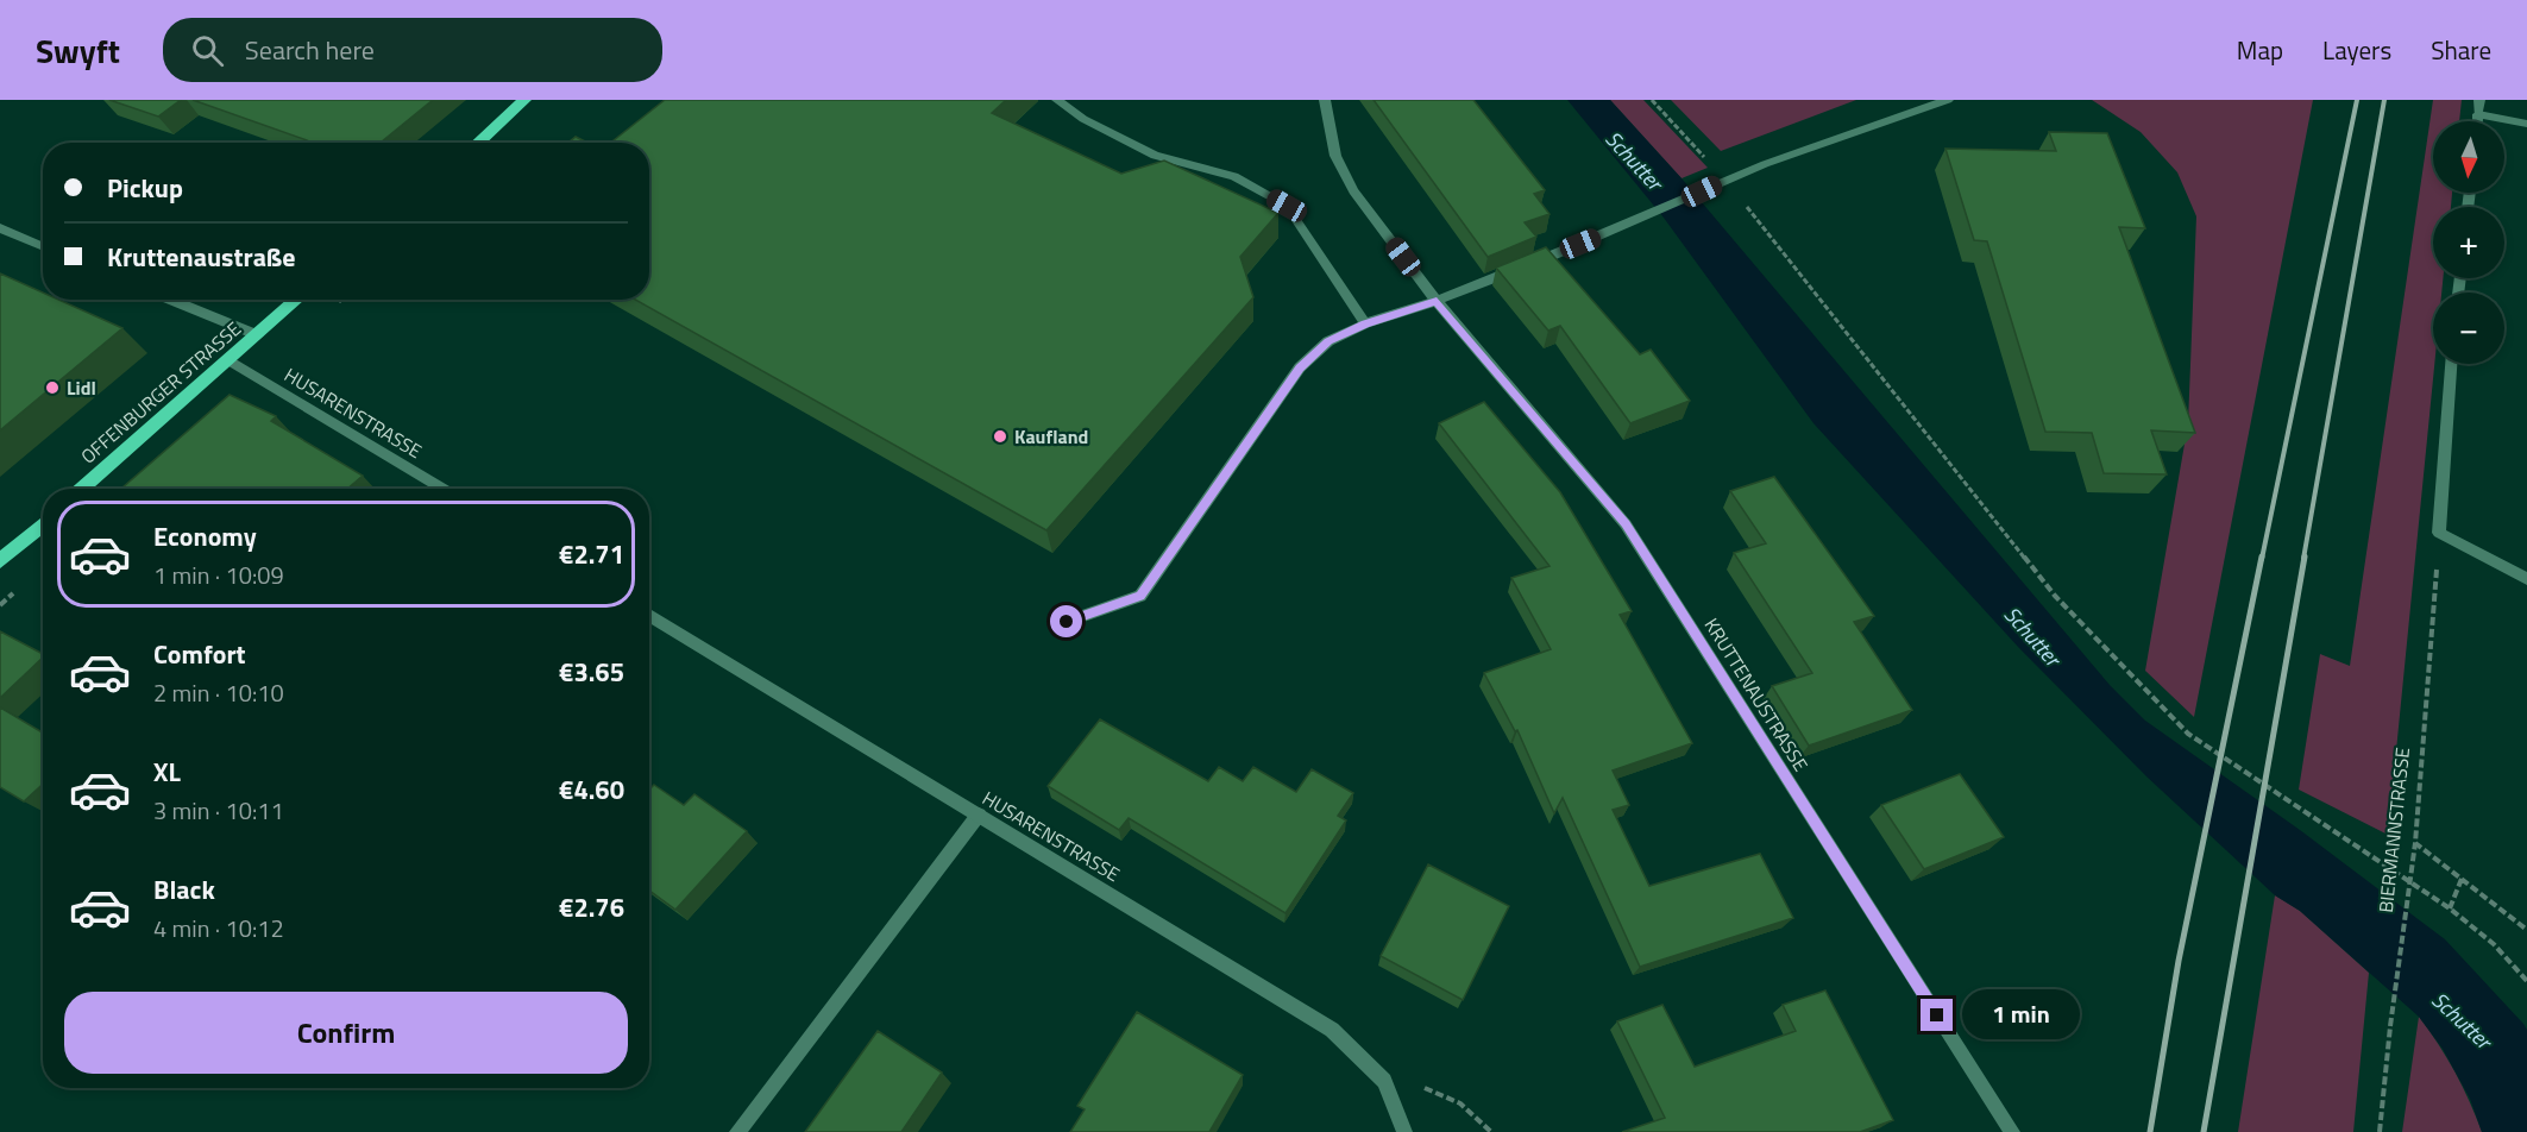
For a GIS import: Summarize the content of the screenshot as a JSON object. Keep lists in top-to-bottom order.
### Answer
{
  "streets": {
    "main road": ["OFFENBURGER STRASSE"],
    "street": ["HUSARENSTRASSE", "KRUTTENAUSTRASSE"],
    "path": ["BIERMANNSTRASSE"]
  },
  "crossings": [
    ["OFFENBURGER STRASSE", "HUSARENSTRASSE"]
  ],
  "water": ["Schutter"],
  "places": ["Lidl", "Kaufland"],
  "north": "bottom",
  "page": {
    "header": "Swyft",
    "search": "Search here",
    "nav": ["Map", "Layers", "Share"],
    "map_buttons": ["+", "−"],
    "banner": ["Pickup", "Kruttenaustraße"],
    "list": [
      {
        "name": "Economy",
        "note": "1 min · 10:09",
        "value": "€2.71"
      },
      {
        "name": "Comfort",
        "note": "2 min · 10:10",
        "value": "€3.65"
      },
      {
        "name": "XL",
        "note": "3 min · 10:11",
        "value": "€4.60"
      },
      {
        "name": "Black",
        "note": "4 min · 10:12",
        "value": "€2.76"
      }
    ],
    "buttons": "Confirm",
    "bubble": "1 min"
  }
}
